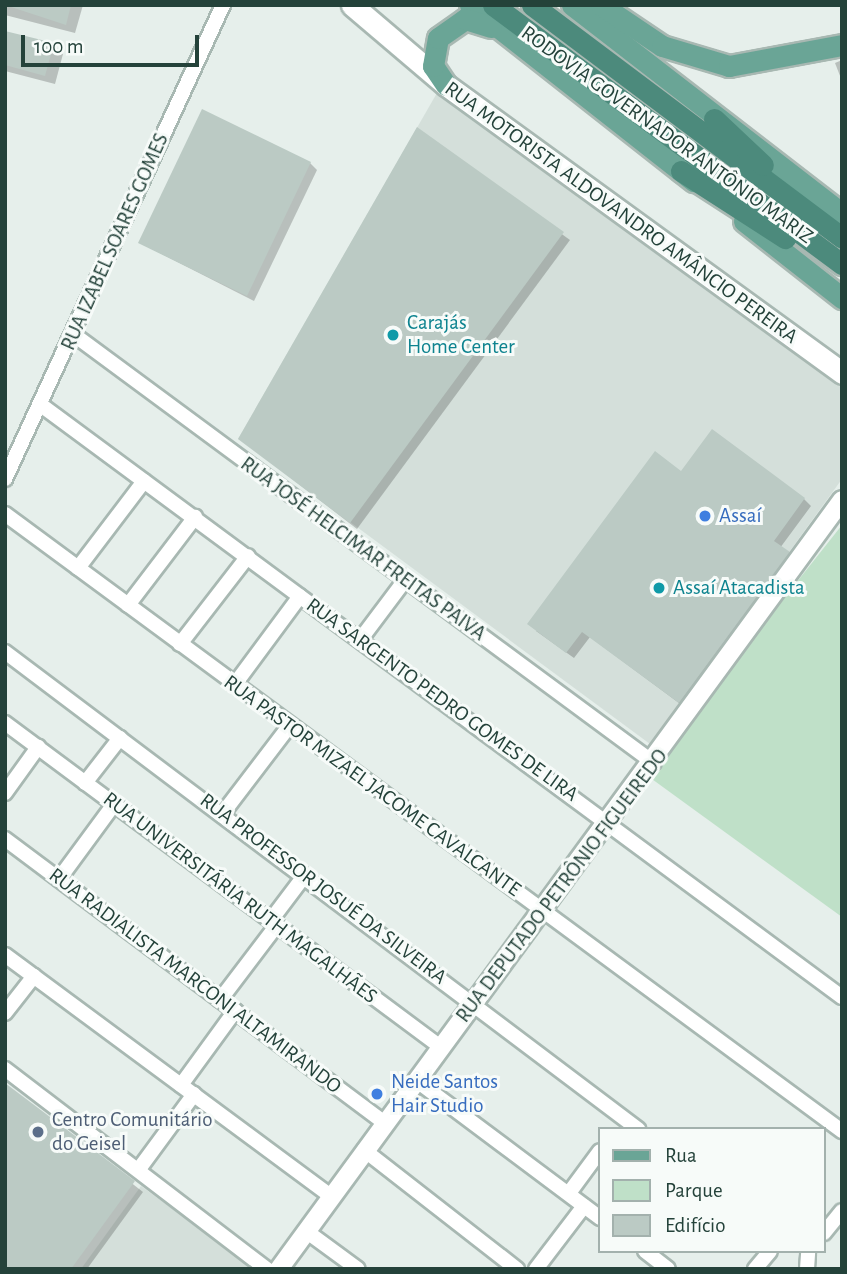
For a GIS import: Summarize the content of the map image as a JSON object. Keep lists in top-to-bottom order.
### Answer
{
  "streets": {
    "highway": ["RODOVIA GOVERNADOR ANTÔNIO MARIZ"],
    "main road": ["RUA MOTORISTA ALDOVANDRO AMÂNCIO PEREIRA"],
    "street": [
      "RUA IZABEL SOARES GOMES",
      "RUA JOSÉ HELCIMAR FREITAS PAIVA",
      "RUA SARGENTO PEDRO GOMES DE LIRA",
      "RUA PASTOR MIZAEL JACOME CAVALCANTE",
      "RUA DEPUTADO PETRÔNIO FIGUEIREDO",
      "RUA PROFESSOR JOSUÉ DA SILVEIRA",
      "RUA UNIVERSITÁRIA RUTH MAGALHÃES",
      "RUA RADIALISTA MARCONI ALTAMIRANDO"
    ]
  },
  "crossings": [
    ["RUA IZABEL SOARES GOMES", "RUA JOSÉ HELCIMAR FREITAS PAIVA"],
    ["RUA IZABEL SOARES GOMES", "RUA SARGENTO PEDRO GOMES DE LIRA"],
    ["RUA JOSÉ HELCIMAR FREITAS PAIVA", "RUA DEPUTADO PETRÔNIO FIGUEIREDO"],
    ["RUA SARGENTO PEDRO GOMES DE LIRA", "RUA DEPUTADO PETRÔNIO FIGUEIREDO"],
    ["RUA PASTOR MIZAEL JACOME CAVALCANTE", "RUA DEPUTADO PETRÔNIO FIGUEIREDO"],
    ["RUA DEPUTADO PETRÔNIO FIGUEIREDO", "RUA PROFESSOR JOSUÉ DA SILVEIRA"],
    ["RUA DEPUTADO PETRÔNIO FIGUEIREDO", "RUA UNIVERSITÁRIA RUTH MAGALHÃES"],
    ["RUA DEPUTADO PETRÔNIO FIGUEIREDO", "RUA RADIALISTA MARCONI ALTAMIRANDO"]
  ],
  "places": [
    "Carajás Home Center",
    "Assaí",
    "Assaí Atacadista",
    "Neide Santos Hair Studio",
    "Centro Comunitário do Geisel"
  ],
  "legend": ["Rua", "Parque", "Edifício"],
  "scale_bar": "100 m"
}
